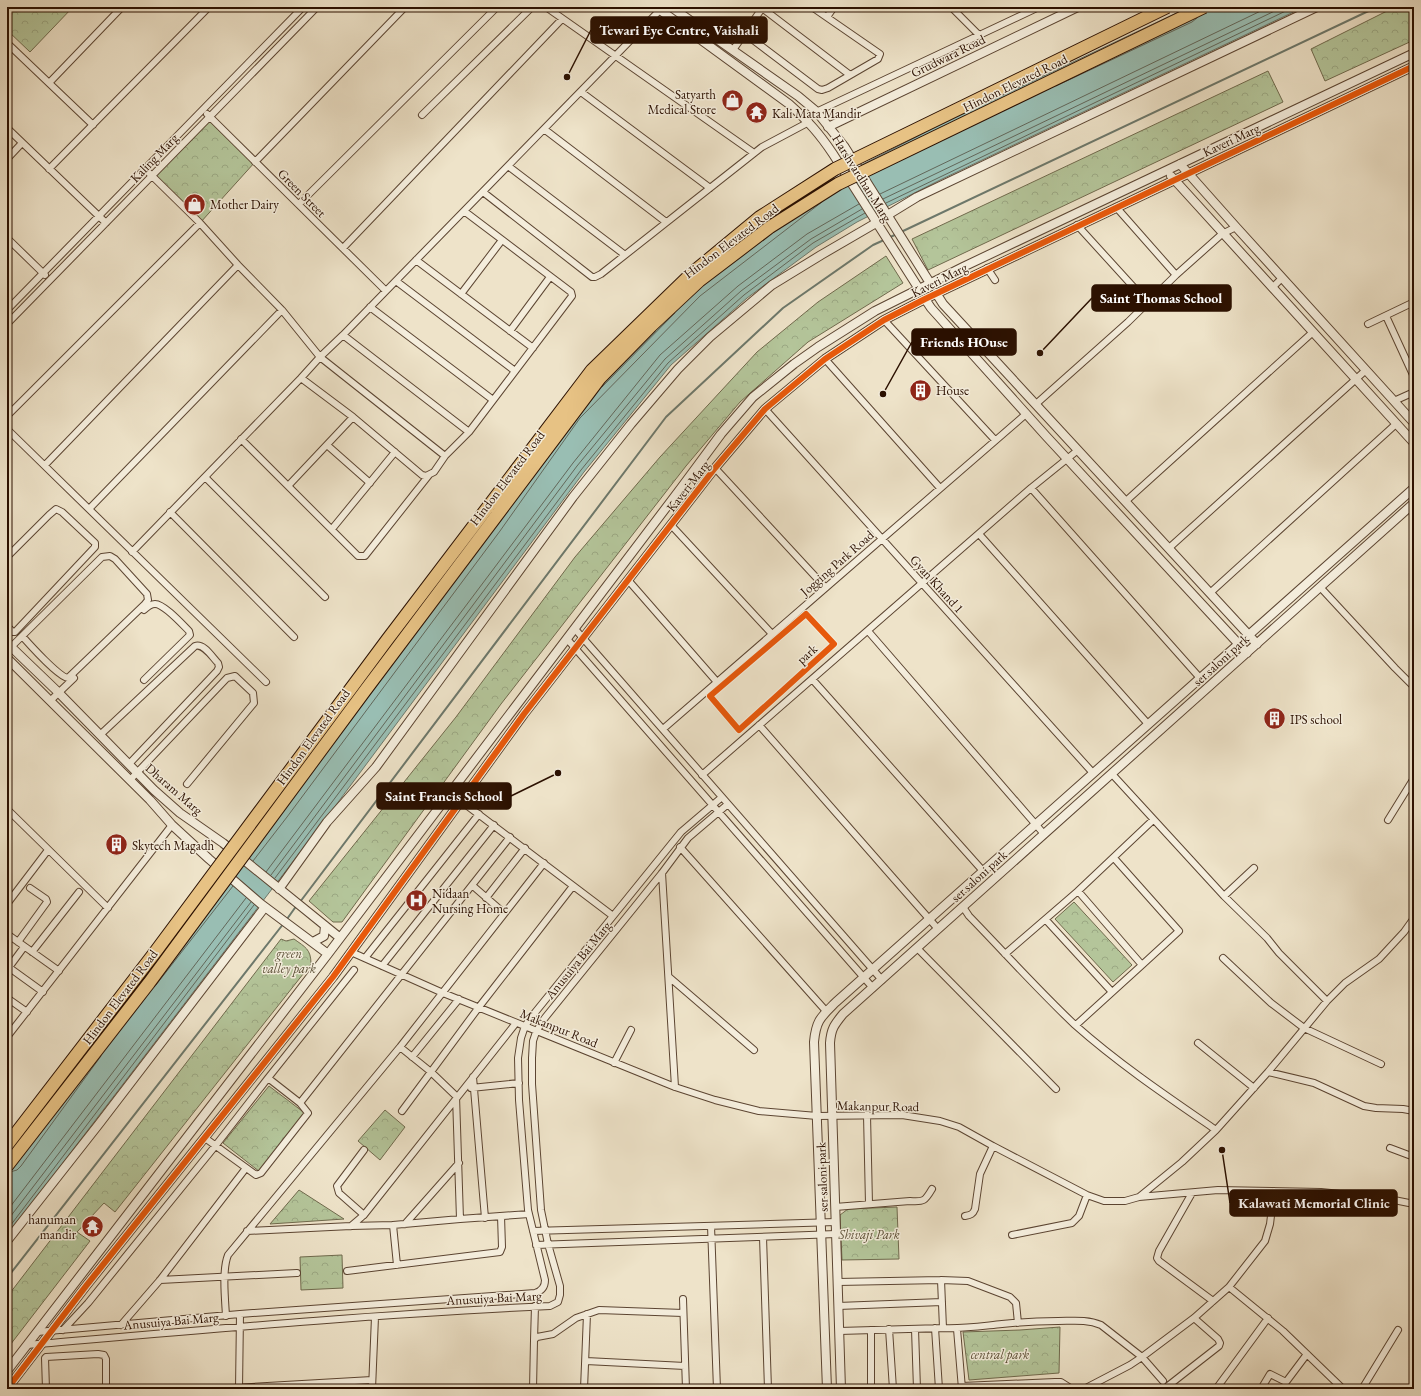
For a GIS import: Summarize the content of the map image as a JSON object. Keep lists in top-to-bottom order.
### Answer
{
  "streets": {
    "highway": ["Hindon Elevated Road"],
    "street": [
      "Grudwara Road",
      "Kaveri Marg",
      "Kaling Marg",
      "Harshvardhan Marg",
      "Green Street",
      "Jogging Park Road",
      "Gyan Khand 1",
      "ser saloni park",
      "Dharam Marg",
      "Anusuiya Bai Marg",
      "Makanpur Road"
    ],
    "cycle path": ["park"]
  },
  "crossings": [
    ["Grudwara Road", "Harshvardhan Marg"],
    ["Kaveri Marg", "Harshvardhan Marg"],
    ["Kaveri Marg", "Gyan Khand 1"],
    ["Kaveri Marg", "Dharam Marg"],
    ["Kaveri Marg", "Anusuiya Bai Marg"],
    ["Kaveri Marg", "Makanpur Road"],
    ["Kaling Marg", "Green Street"],
    ["Jogging Park Road", "Gyan Khand 1"],
    ["ser saloni park", "Makanpur Road"],
    ["Anusuiya Bai Marg", "Makanpur Road"]
  ],
  "parks": ["green valley park", "Shivaji Park", "central park"],
  "places": {
    "other": [
      "Tewari Eye Centre, Vaishali",
      "Saint Thomas School",
      "Friends HOuse",
      "Saint Francis School",
      "Kalawati Memorial Clinic"
    ],
    "shop": ["Satyarth Medical Store", "Mother Dairy"],
    "temple": ["Kali Mata Mandir", "hanuman mandir"],
    "building": ["House", "IPS school", "Skytech Magadh"],
    "hospital": ["Nidaan Nursing Home"]
  }
}
